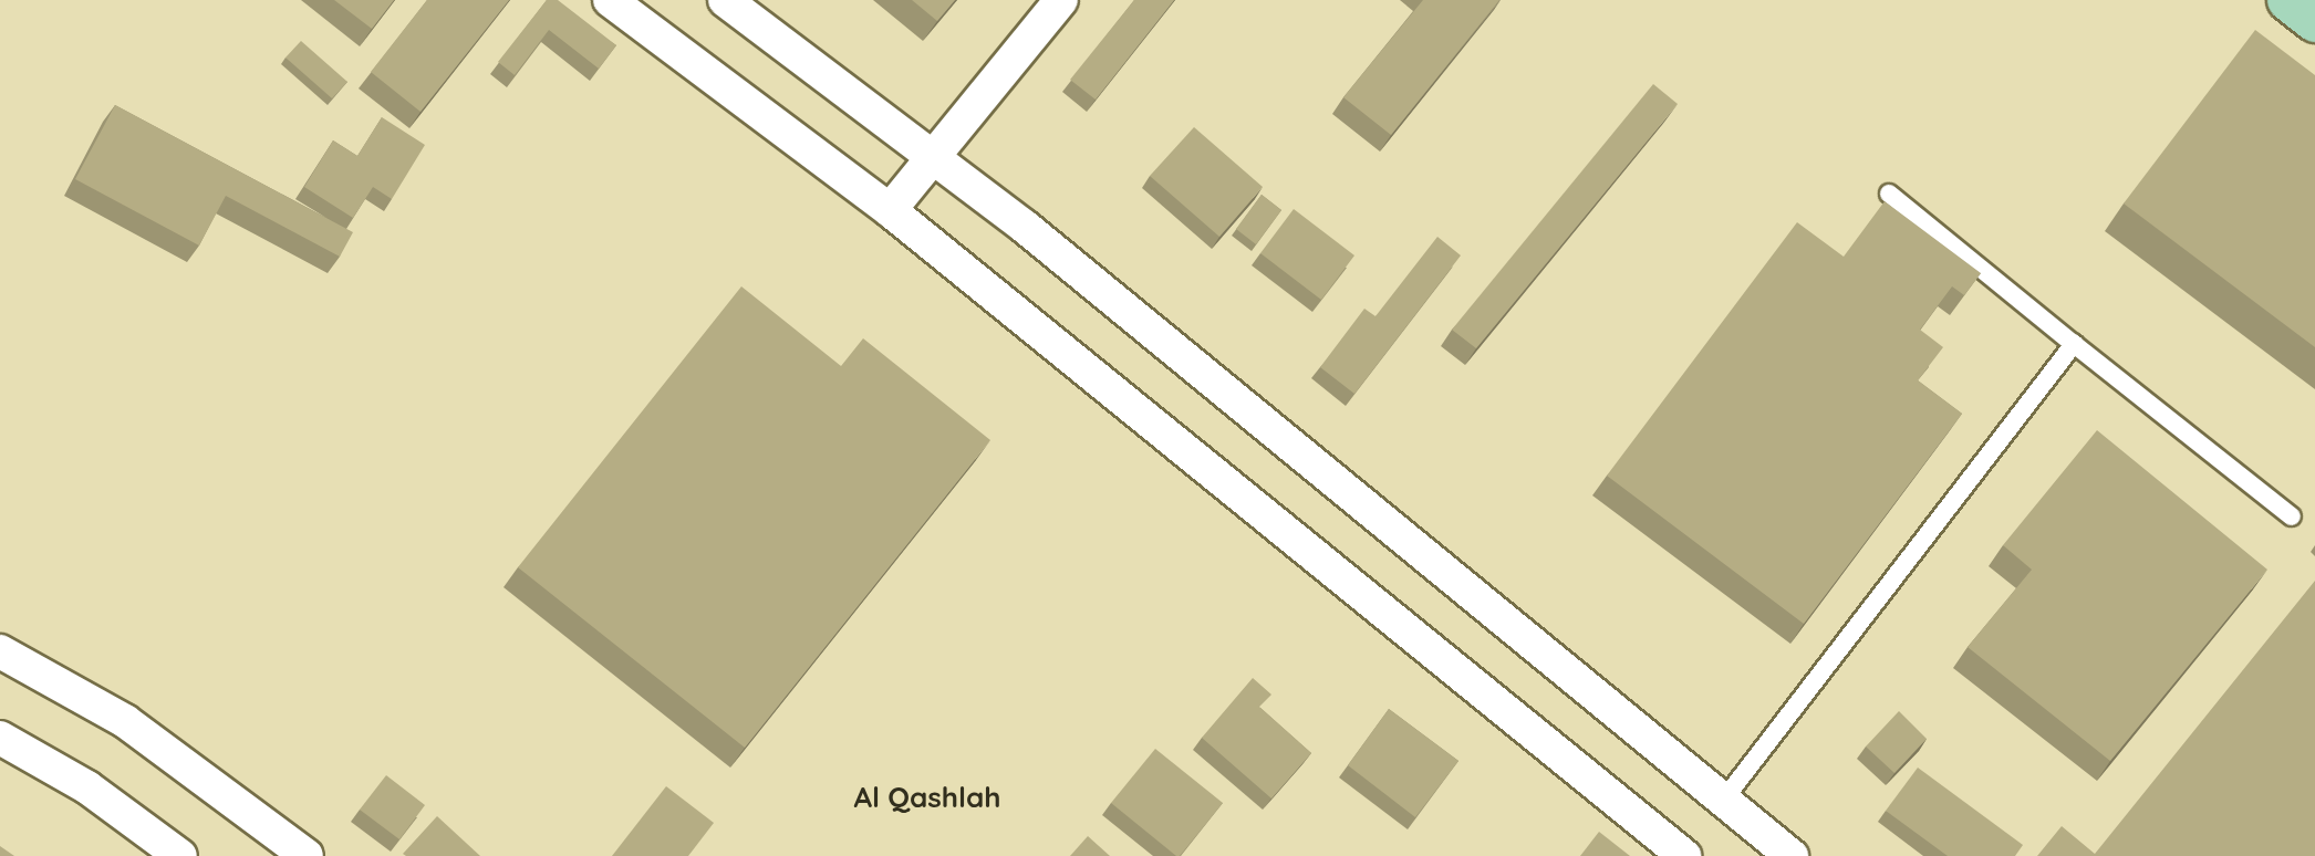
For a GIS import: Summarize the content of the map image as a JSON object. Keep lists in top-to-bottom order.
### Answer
{
  "districts": ["Al Qashlah"]
}
